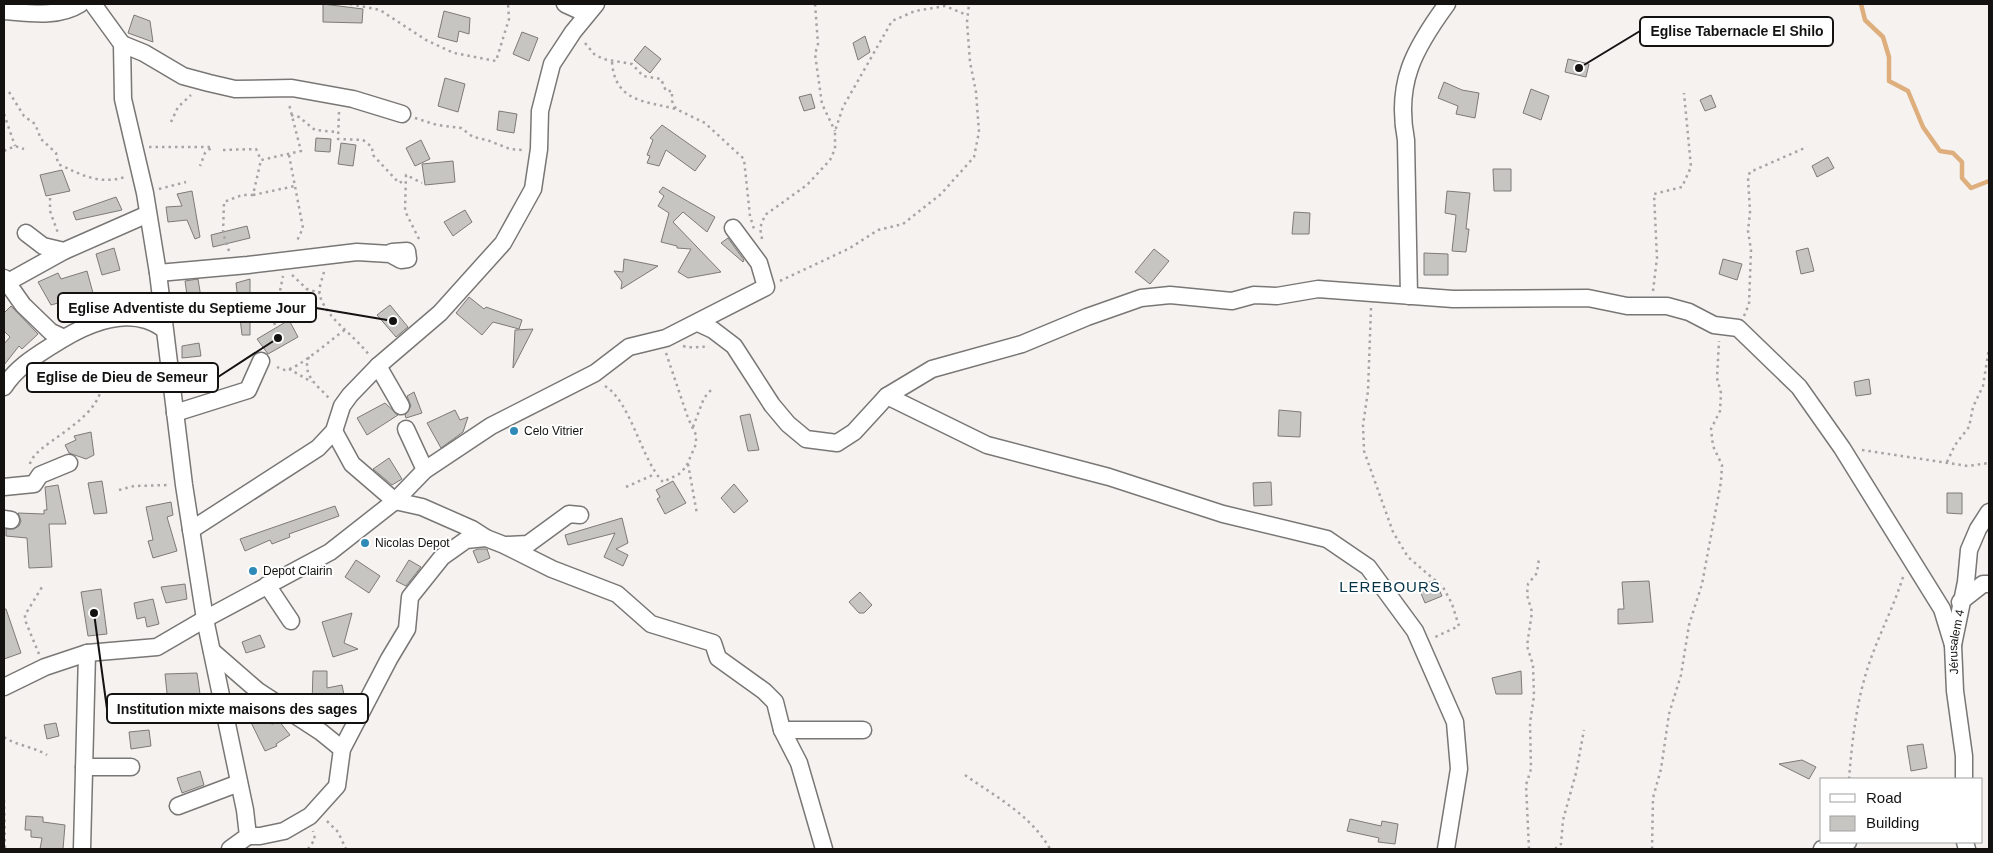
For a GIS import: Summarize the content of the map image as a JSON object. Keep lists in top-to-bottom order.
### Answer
{
  "streets": {
    "street": ["Jérusalem 4"]
  },
  "districts": ["LEREBOURS"],
  "places": [
    "Eglise Tabernacle El Shilo",
    "Eglise Adventiste du Septieme Jour",
    "Eglise de Dieu de Semeur",
    "Celo Vitrier",
    "Nicolas Depot",
    "Depot Clairin",
    "Institution mixte maisons des sages"
  ],
  "legend": ["Road", "Building"]
}
